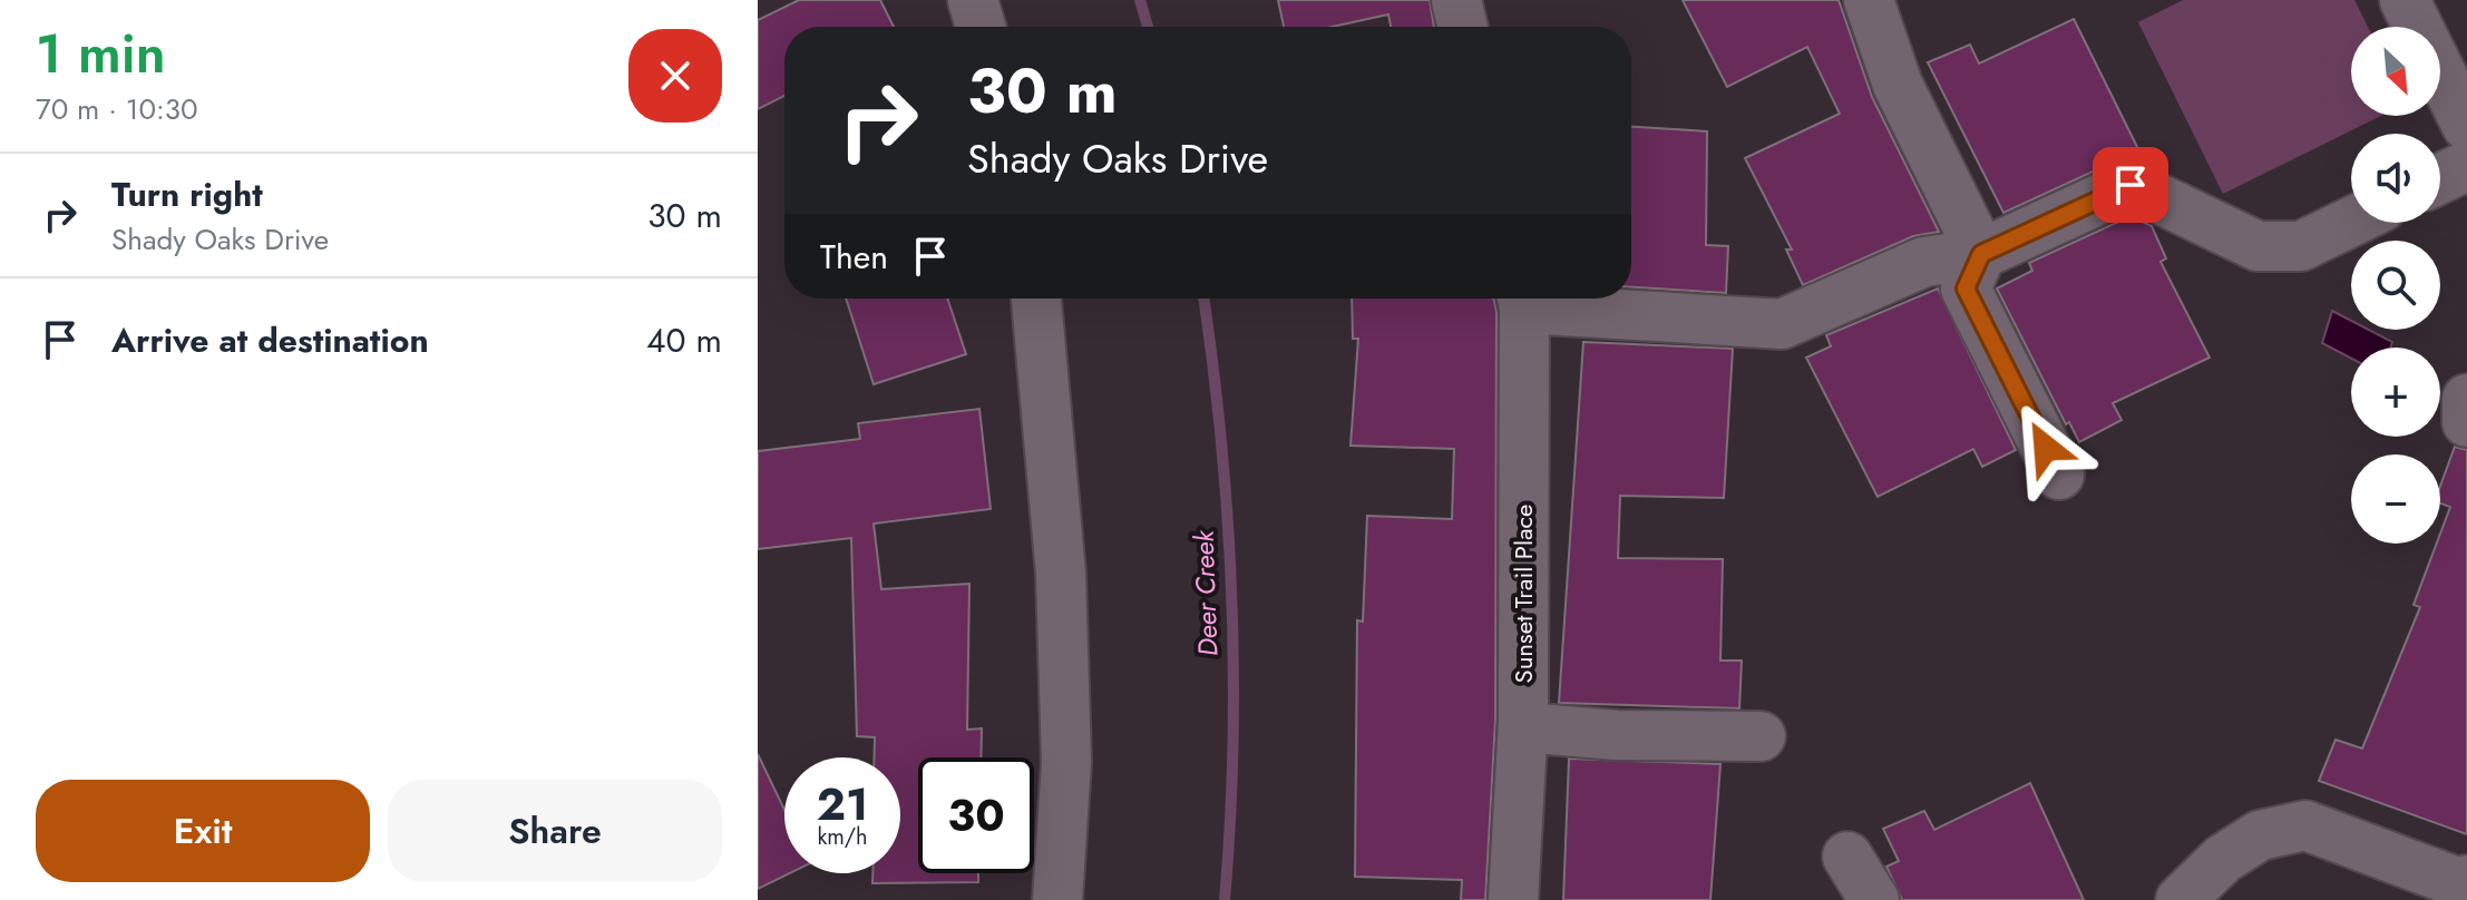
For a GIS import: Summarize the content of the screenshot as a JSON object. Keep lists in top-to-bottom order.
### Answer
{
  "streets": {
    "street": ["Sunset Trail Place"]
  },
  "water": ["Deer Creek"],
  "north": "bottom right",
  "page": {
    "heading": ["1 min", "70 m · 10:30"],
    "map_buttons": ["+", "−"],
    "turn": ["30 m", "Shady Oaks Drive"],
    "list": [
      {
        "name": "Turn right",
        "note": "Shady Oaks Drive",
        "value": "30 m"
      },
      {
        "name": "Arrive at destination",
        "value": "40 m"
      }
    ],
    "then": "Then",
    "speed": "21 km/h",
    "limit": "30",
    "buttons": ["Exit", "Share"]
  }
}
